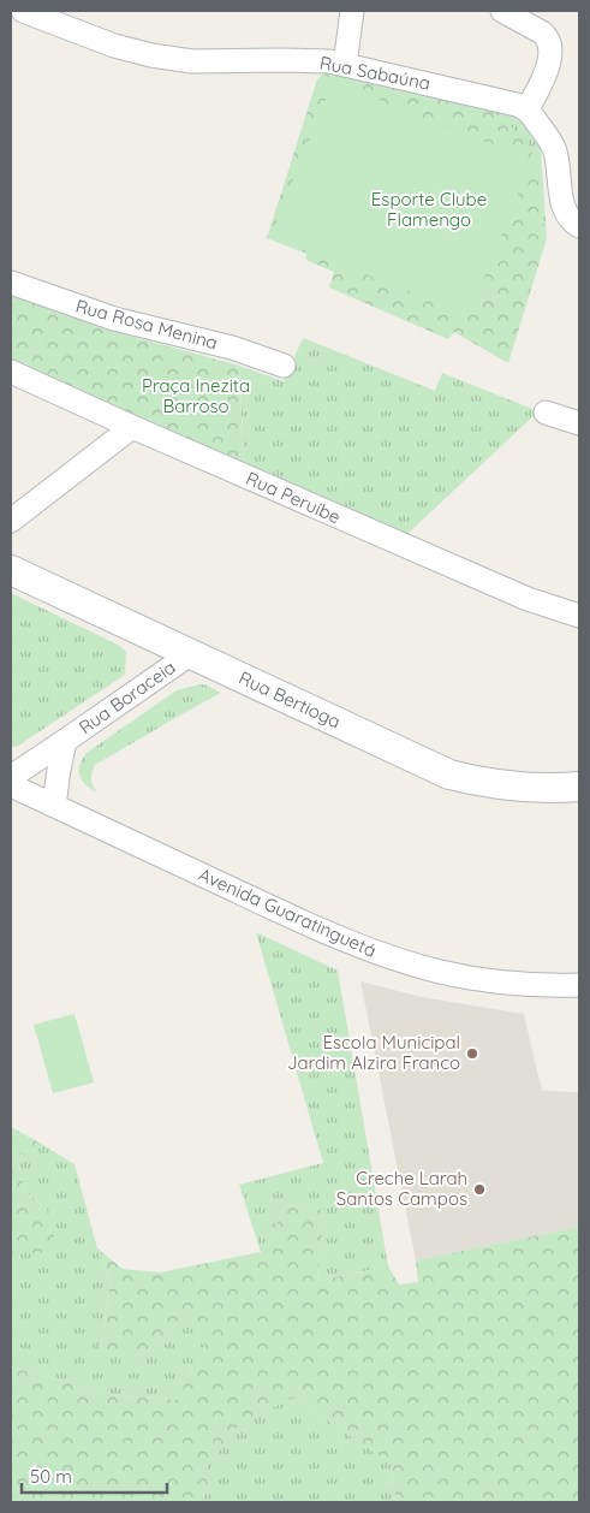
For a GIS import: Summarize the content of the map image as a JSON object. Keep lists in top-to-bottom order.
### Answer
{
  "streets": {
    "street": [
      "Rua Sabaúna",
      "Rua Rosa Menina",
      "Rua Peruíbe",
      "Rua Boraceia",
      "Rua Bertioga",
      "Avenida Guaratinguetá"
    ]
  },
  "crossings": [
    ["Rua Boraceia", "Rua Bertioga"],
    ["Rua Boraceia", "Avenida Guaratinguetá"]
  ],
  "parks": ["Esporte Clube Flamengo", "Praça Inezita Barroso"],
  "places": ["Escola Municipal Jardim Alzira Franco", "Creche Larah Santos Campos"],
  "scale_bar": "50 m"
}
